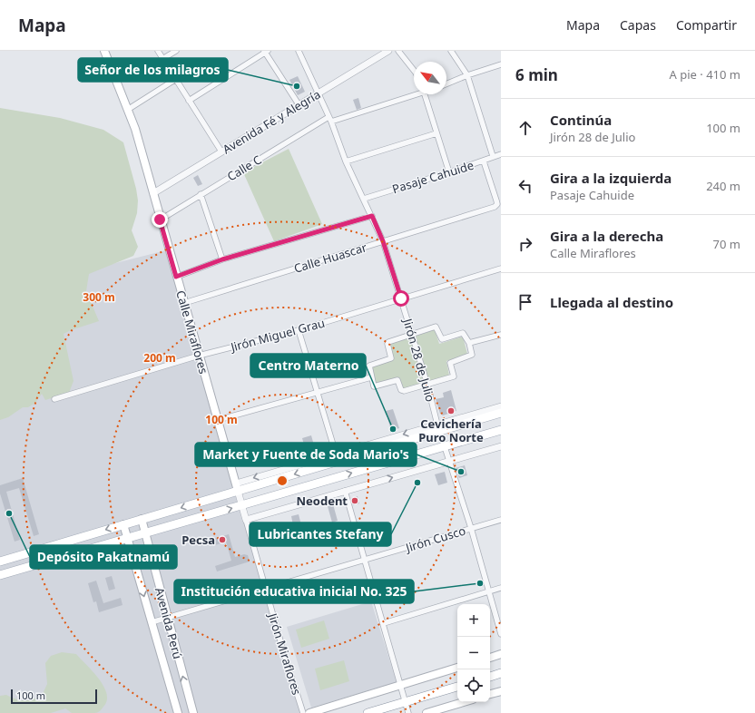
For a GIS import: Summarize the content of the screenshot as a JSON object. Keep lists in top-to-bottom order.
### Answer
{
  "streets": {
    "main road": ["Calle Miraflores", "Avenida Perú"],
    "street": [
      "Avenida Fé y Alegría",
      "Calle C",
      "Pasaje Cahuide",
      "Calle Huascar",
      "Jirón Miguel Grau",
      "Jirón 28 de Julio",
      "Jirón Cusco",
      "Jirón Miraflores"
    ]
  },
  "crossings": [
    ["Avenida Fé y Alegría", "Calle Miraflores"],
    ["Avenida Fé y Alegría", "Jirón 28 de Julio"],
    ["Calle C", "Calle Miraflores"],
    ["Calle C", "Jirón 28 de Julio"],
    ["Pasaje Cahuide", "Calle Huascar"],
    ["Pasaje Cahuide", "Jirón 28 de Julio"],
    ["Calle Huascar", "Calle Miraflores"],
    ["Calle Huascar", "Jirón 28 de Julio"],
    ["Calle Miraflores", "Jirón Miguel Grau"],
    ["Calle Miraflores", "Jirón Miraflores"],
    ["Jirón Miguel Grau", "Jirón 28 de Julio"],
    ["Jirón 28 de Julio", "Jirón Cusco"],
    ["Jirón Cusco", "Avenida Perú"],
    ["Jirón Cusco", "Jirón Miraflores"]
  ],
  "places": [
    "Señor de los milagros",
    "Cevichería Puro Norte",
    "Centro Materno",
    "Market y Fuente de Soda Mario's",
    "Lubricantes Stefany",
    "Neodent",
    "Depósito Pakatnamú",
    "Pecsa",
    "Institución educativa inicial No. 325"
  ],
  "scale_bar": "100 m",
  "north": "top left",
  "page": {
    "header": "Mapa",
    "nav": ["Mapa", "Capas", "Compartir"],
    "heading": ["6 min", "A pie · 410 m"],
    "list": [
      ["Continúa", "Jirón 28 de Julio", "100 m"],
      ["Gira a la izquierda", "Pasaje Cahuide", "240 m"],
      ["Gira a la derecha", "Calle Miraflores", "70 m"],
      "Llegada al destino"
    ],
    "map_buttons": ["+", "−"],
    "scale": "100 m"
  },
  "rings": ["300 m", "200 m", "100 m"]
}
